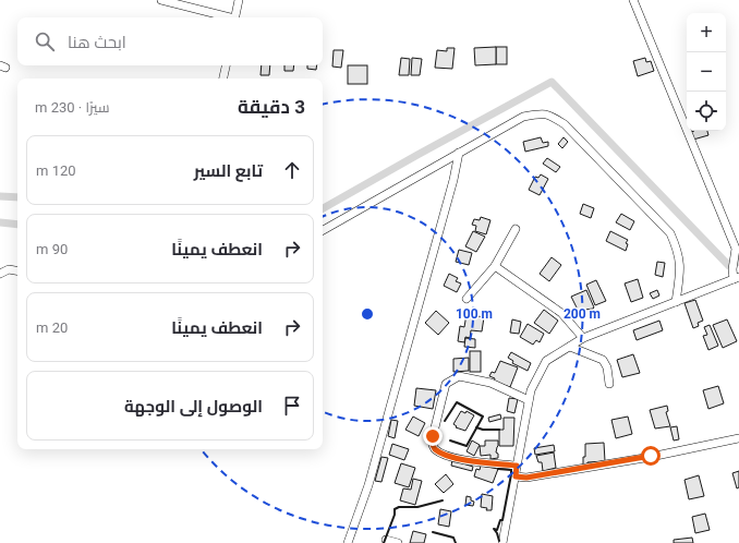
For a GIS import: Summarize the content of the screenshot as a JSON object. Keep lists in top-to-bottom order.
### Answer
{
  "page": {
    "map_buttons": ["+", "−"],
    "search": "ابحث هنا",
    "heading": ["3 دقيقة", "سيرًا · 230 m"],
    "list": [
      ["تابع السير", "120 m"],
      ["انعطف يمينًا", "90 m"],
      ["انعطف يمينًا", "20 m"],
      "الوصول إلى الوجهة"
    ]
  },
  "rings": ["100 m", "200 m"]
}
